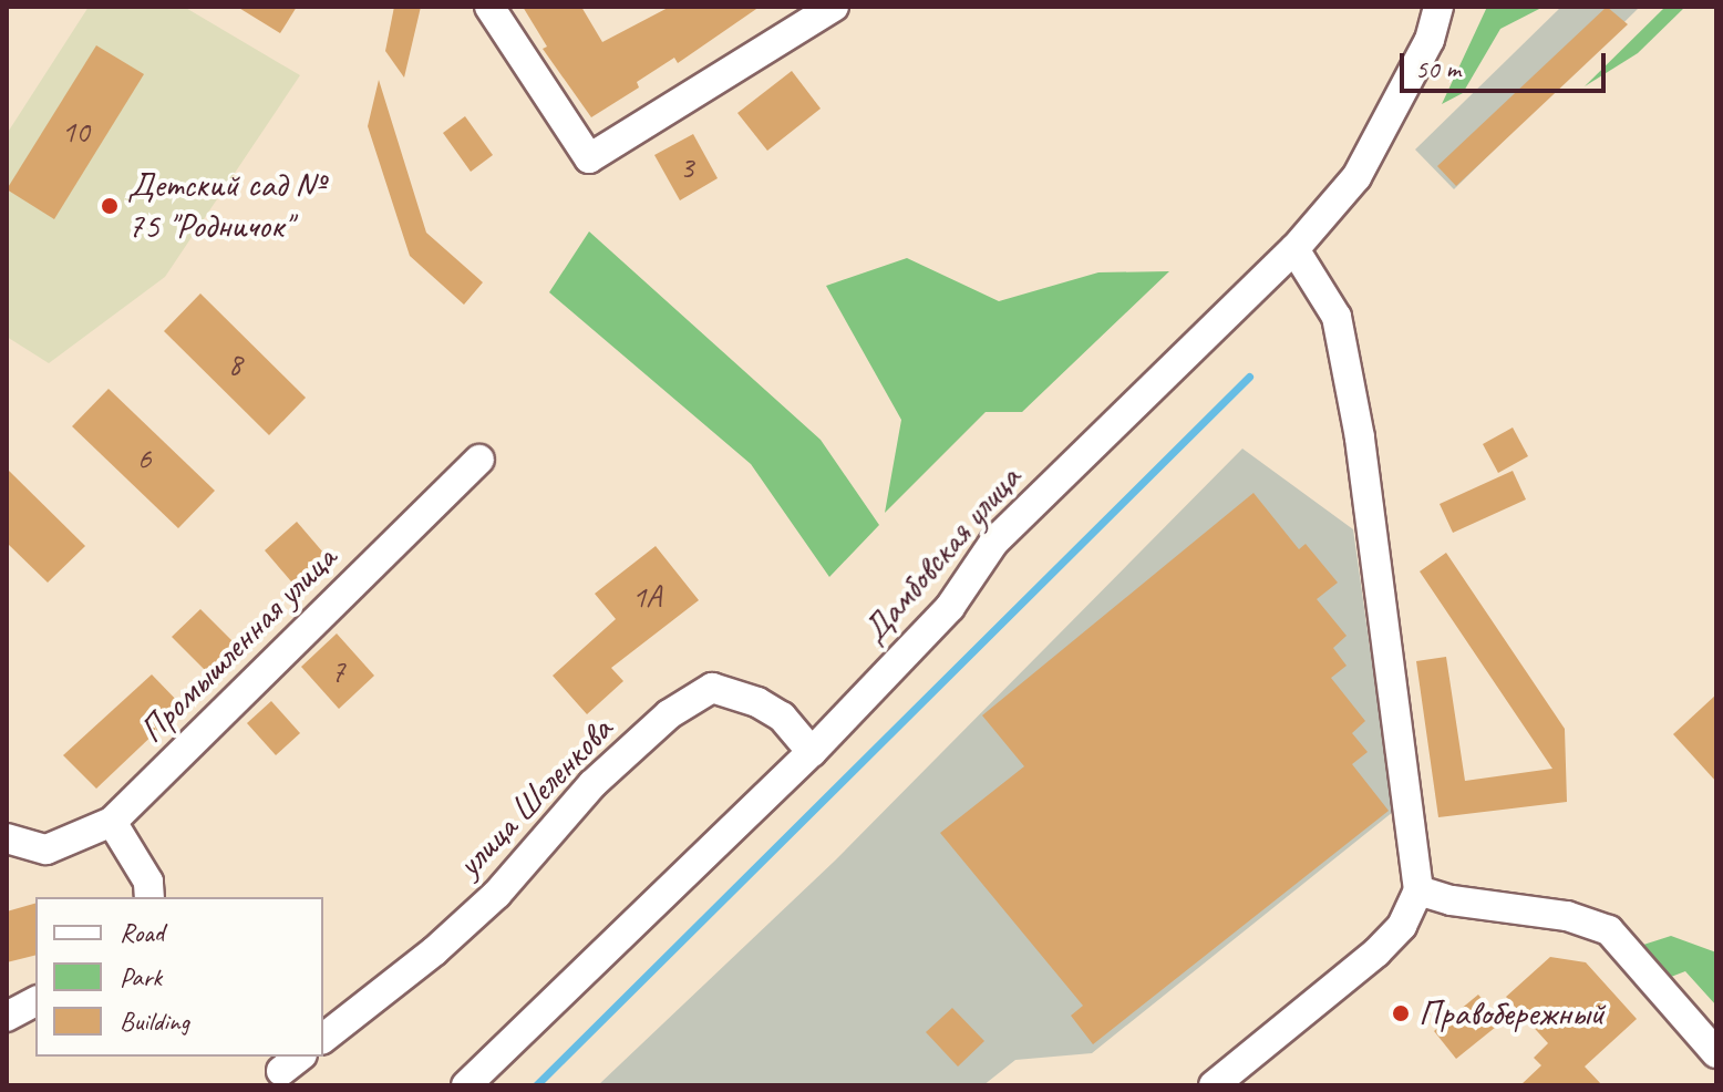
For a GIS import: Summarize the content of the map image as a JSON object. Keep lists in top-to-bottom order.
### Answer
{
  "streets": {
    "street": ["Дамбовская улица", "Промышленная улица", "улица Шеленкова"]
  },
  "crossings": [
    ["Дамбовская улица", "улица Шеленкова"]
  ],
  "places": ["Детский сад № 75 \"Родничок\"", "Правобережный"],
  "house_numbers": [
    "10",
    "3",
    "8",
    "6",
    "1А",
    "7"
  ],
  "legend": ["Road", "Park", "Building"],
  "scale_bar": "50 m"
}
